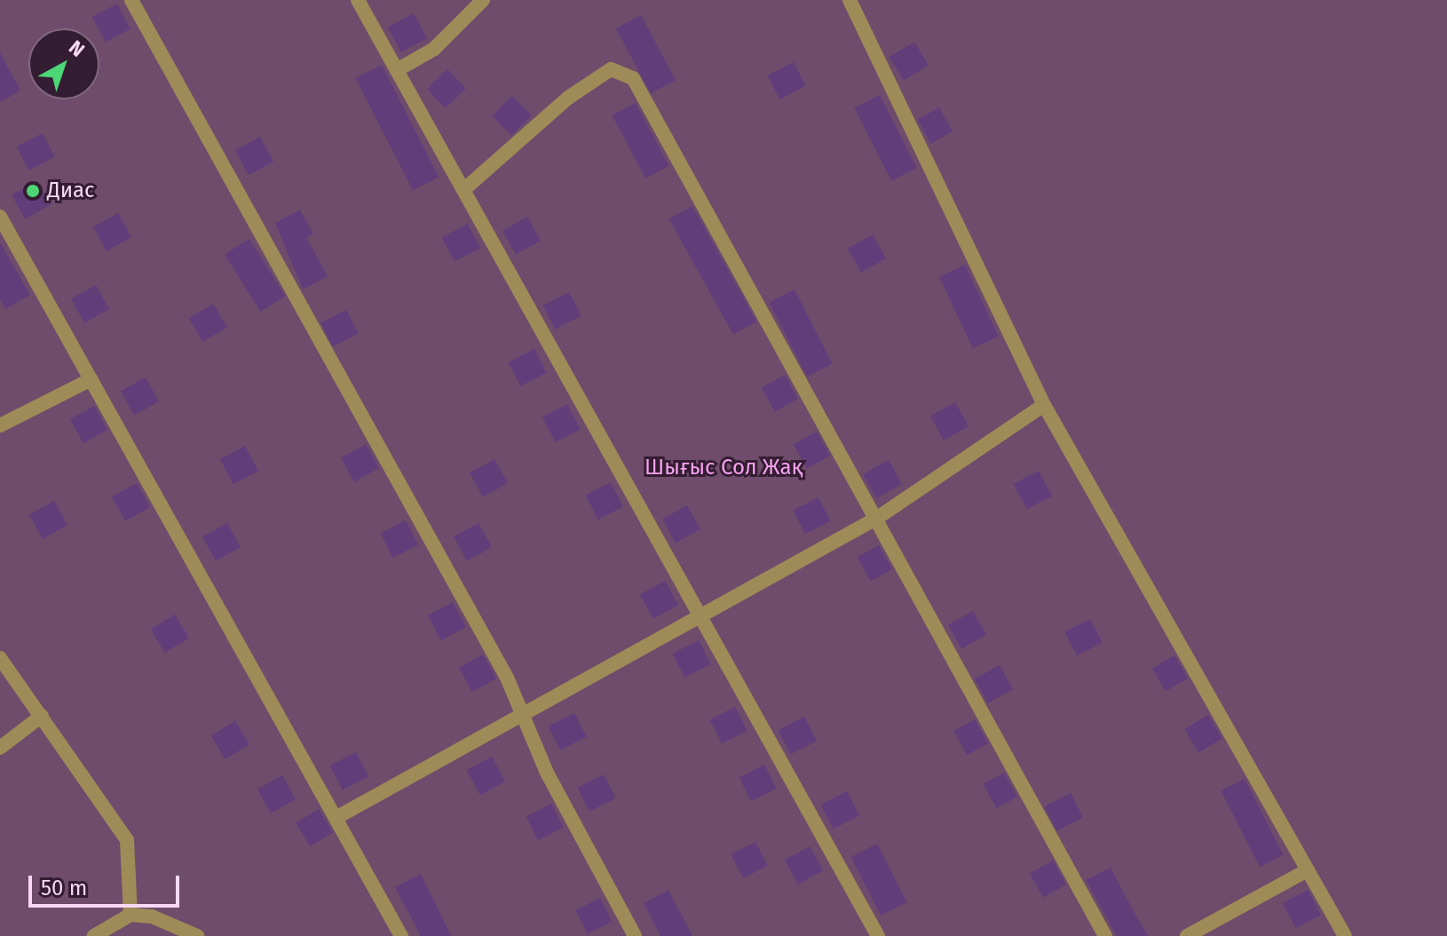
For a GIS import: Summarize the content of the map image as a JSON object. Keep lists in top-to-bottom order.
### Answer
{
  "parks": ["Шығыс Сол Жақ"],
  "places": ["Диас"],
  "scale_bar": "50 m",
  "north": "top right"
}
